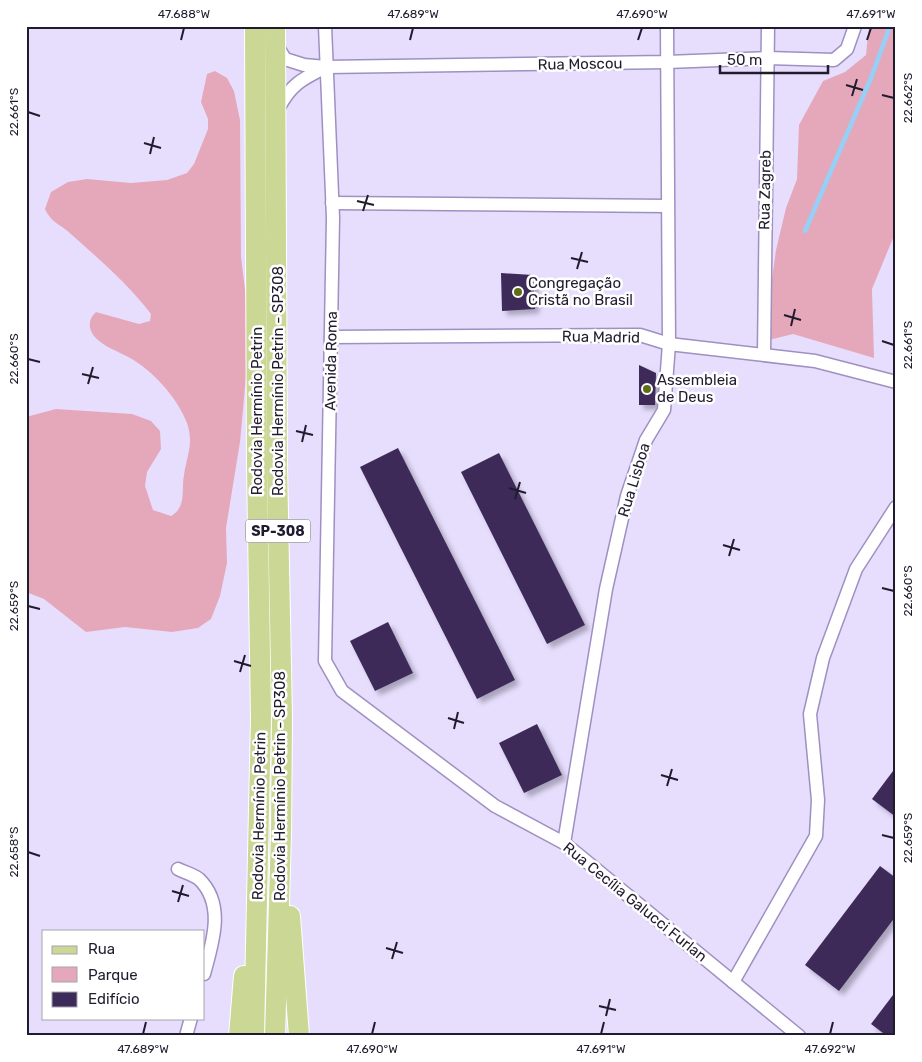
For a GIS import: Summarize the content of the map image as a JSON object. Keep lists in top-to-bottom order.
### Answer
{
  "streets": {
    "main road": ["Rodovia Hermínio Petrin - SP308", "Rodovia Hermínio Petrin", "SP-308"],
    "street": [
      "Rua Moscou",
      "Rua Zagreb",
      "Rua Madrid",
      "Avenida Roma",
      "Rua Lisboa",
      "Rua Cecília Galucci Furlan"
    ]
  },
  "crossings": [
    ["Rua Moscou", "Rua Zagreb"],
    ["Rua Moscou", "Avenida Roma"],
    ["Rua Moscou", "Rodovia Hermínio Petrin - SP308"],
    ["Rua Moscou", "Rua Lisboa"],
    ["Rua Zagreb", "Rua Madrid"],
    ["Rua Madrid", "Avenida Roma"],
    ["Rua Madrid", "Rua Lisboa"],
    ["Avenida Roma", "Rua Cecília Galucci Furlan"],
    ["Rua Lisboa", "Rua Cecília Galucci Furlan"]
  ],
  "places": ["Congregação Cristã no Brasil", "Assembleia de Deus"],
  "legend": ["Rua", "Parque", "Edifício"],
  "scale_bar": "50 m",
  "coordinates": [
    "47.688°W",
    "47.689°W",
    "47.690°W",
    "47.691°W",
    "22.662°S",
    "22.661°S",
    "22.660°S",
    "22.659°S",
    "22.658°S",
    "47.692°W"
  ]
}
